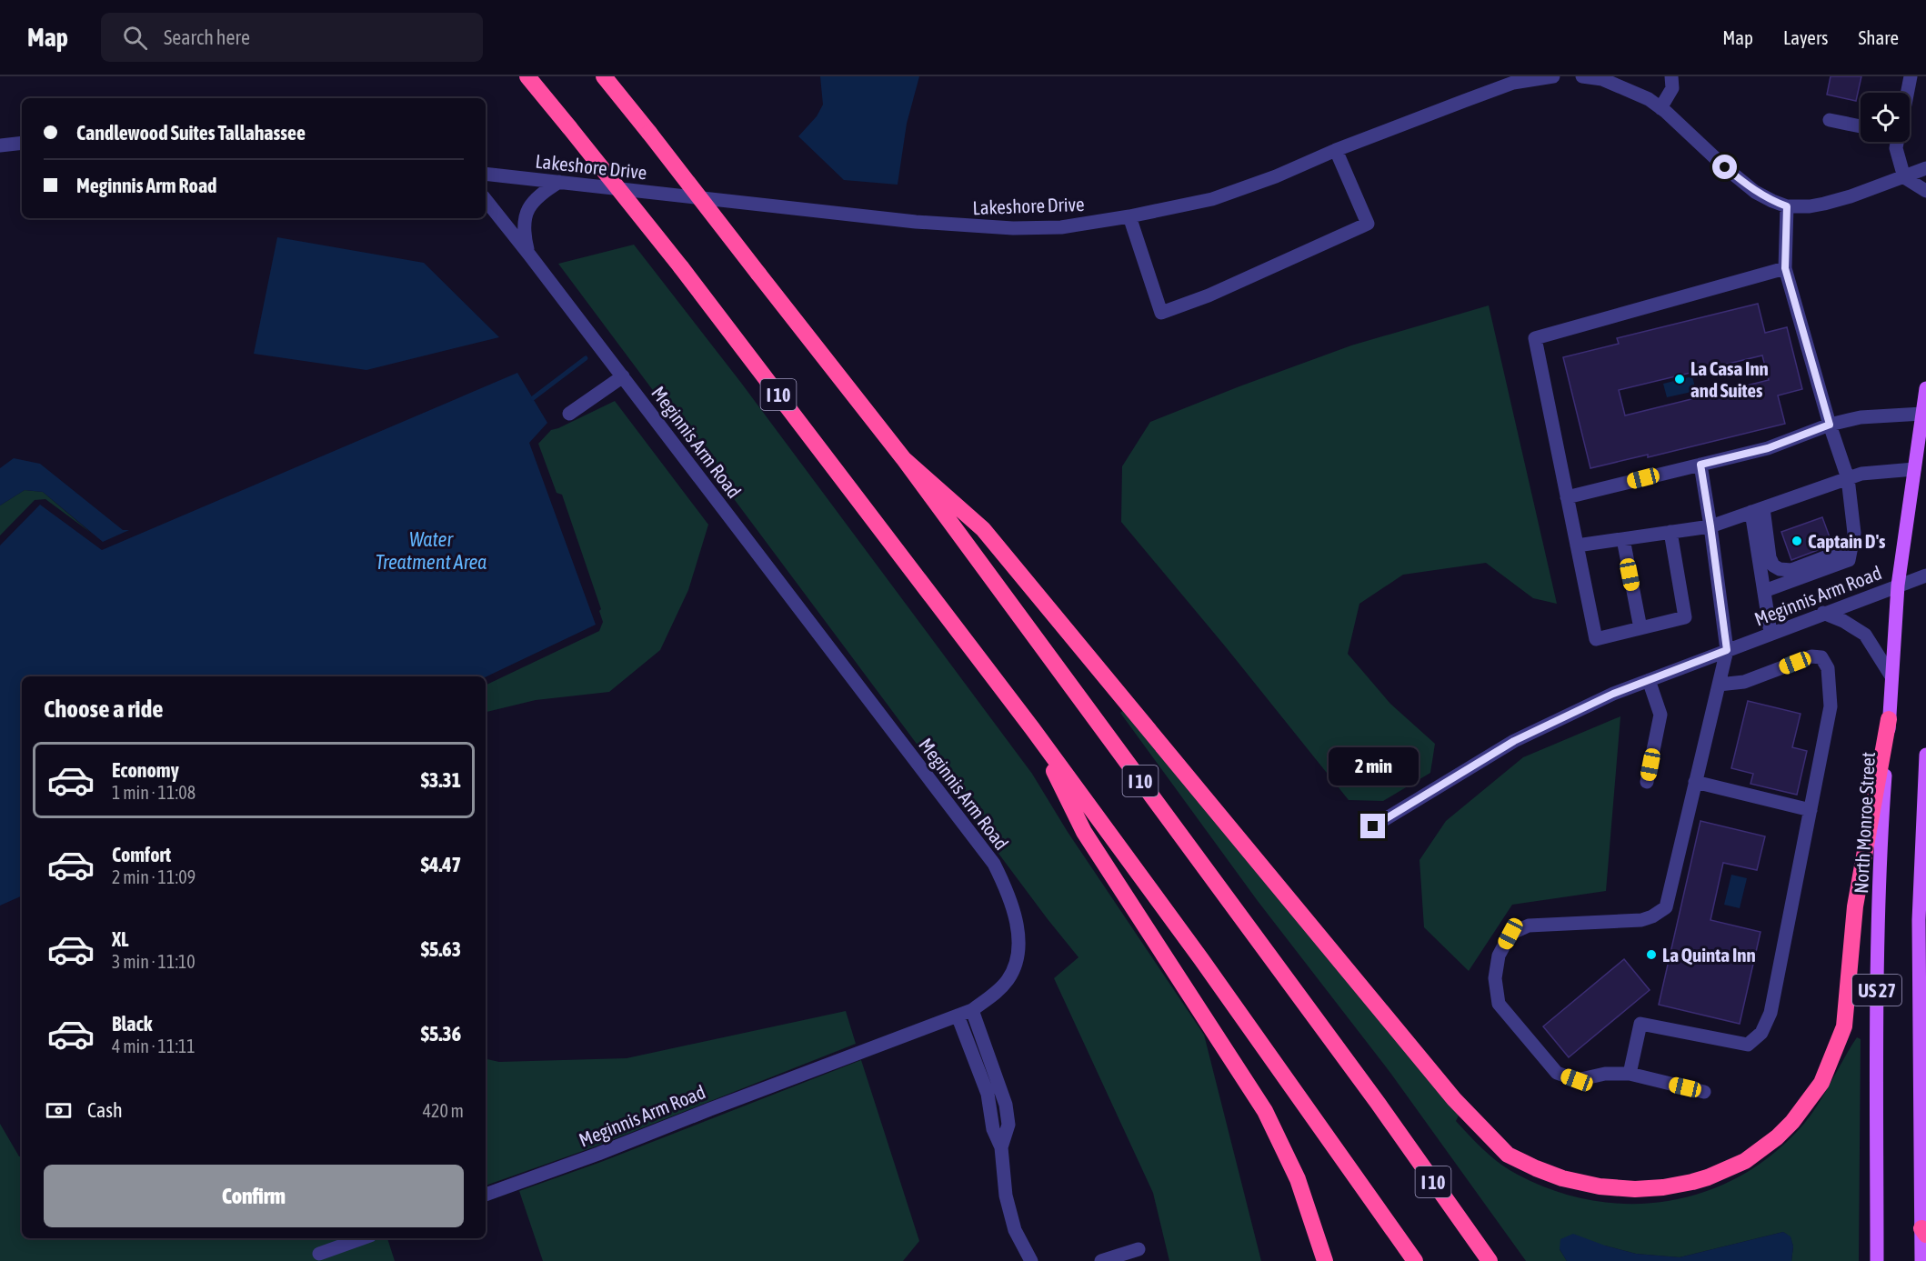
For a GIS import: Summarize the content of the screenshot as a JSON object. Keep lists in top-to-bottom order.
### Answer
{
  "streets": {
    "highway": ["I 10"],
    "main road": ["North Monroe Street", "US 27"],
    "street": ["Lakeshore Drive", "Meginnis Arm Road"]
  },
  "crossings": [
    ["Meginnis Arm Road", "North Monroe Street"]
  ],
  "water": ["Water Treatment Area"],
  "places": ["La Casa Inn and Suites", "Captain D's", "La Quinta Inn"],
  "page": {
    "header": "Map",
    "search": "Search here",
    "nav": ["Map", "Layers", "Share"],
    "banner": ["Candlewood Suites Tallahassee", "Meginnis Arm Road"],
    "heading": "Choose a ride",
    "list": [
      {
        "name": "Economy",
        "note": "1 min · 11:08",
        "value": "$3.31"
      },
      {
        "name": "Comfort",
        "note": "2 min · 11:09",
        "value": "$4.47"
      },
      {
        "name": "XL",
        "note": "3 min · 11:10",
        "value": "$5.63"
      },
      {
        "name": "Black",
        "note": "4 min · 11:11",
        "value": "$5.36"
      }
    ],
    "bubble": "2 min",
    "pay": ["Cash", "420 m"],
    "buttons": "Confirm"
  }
}
